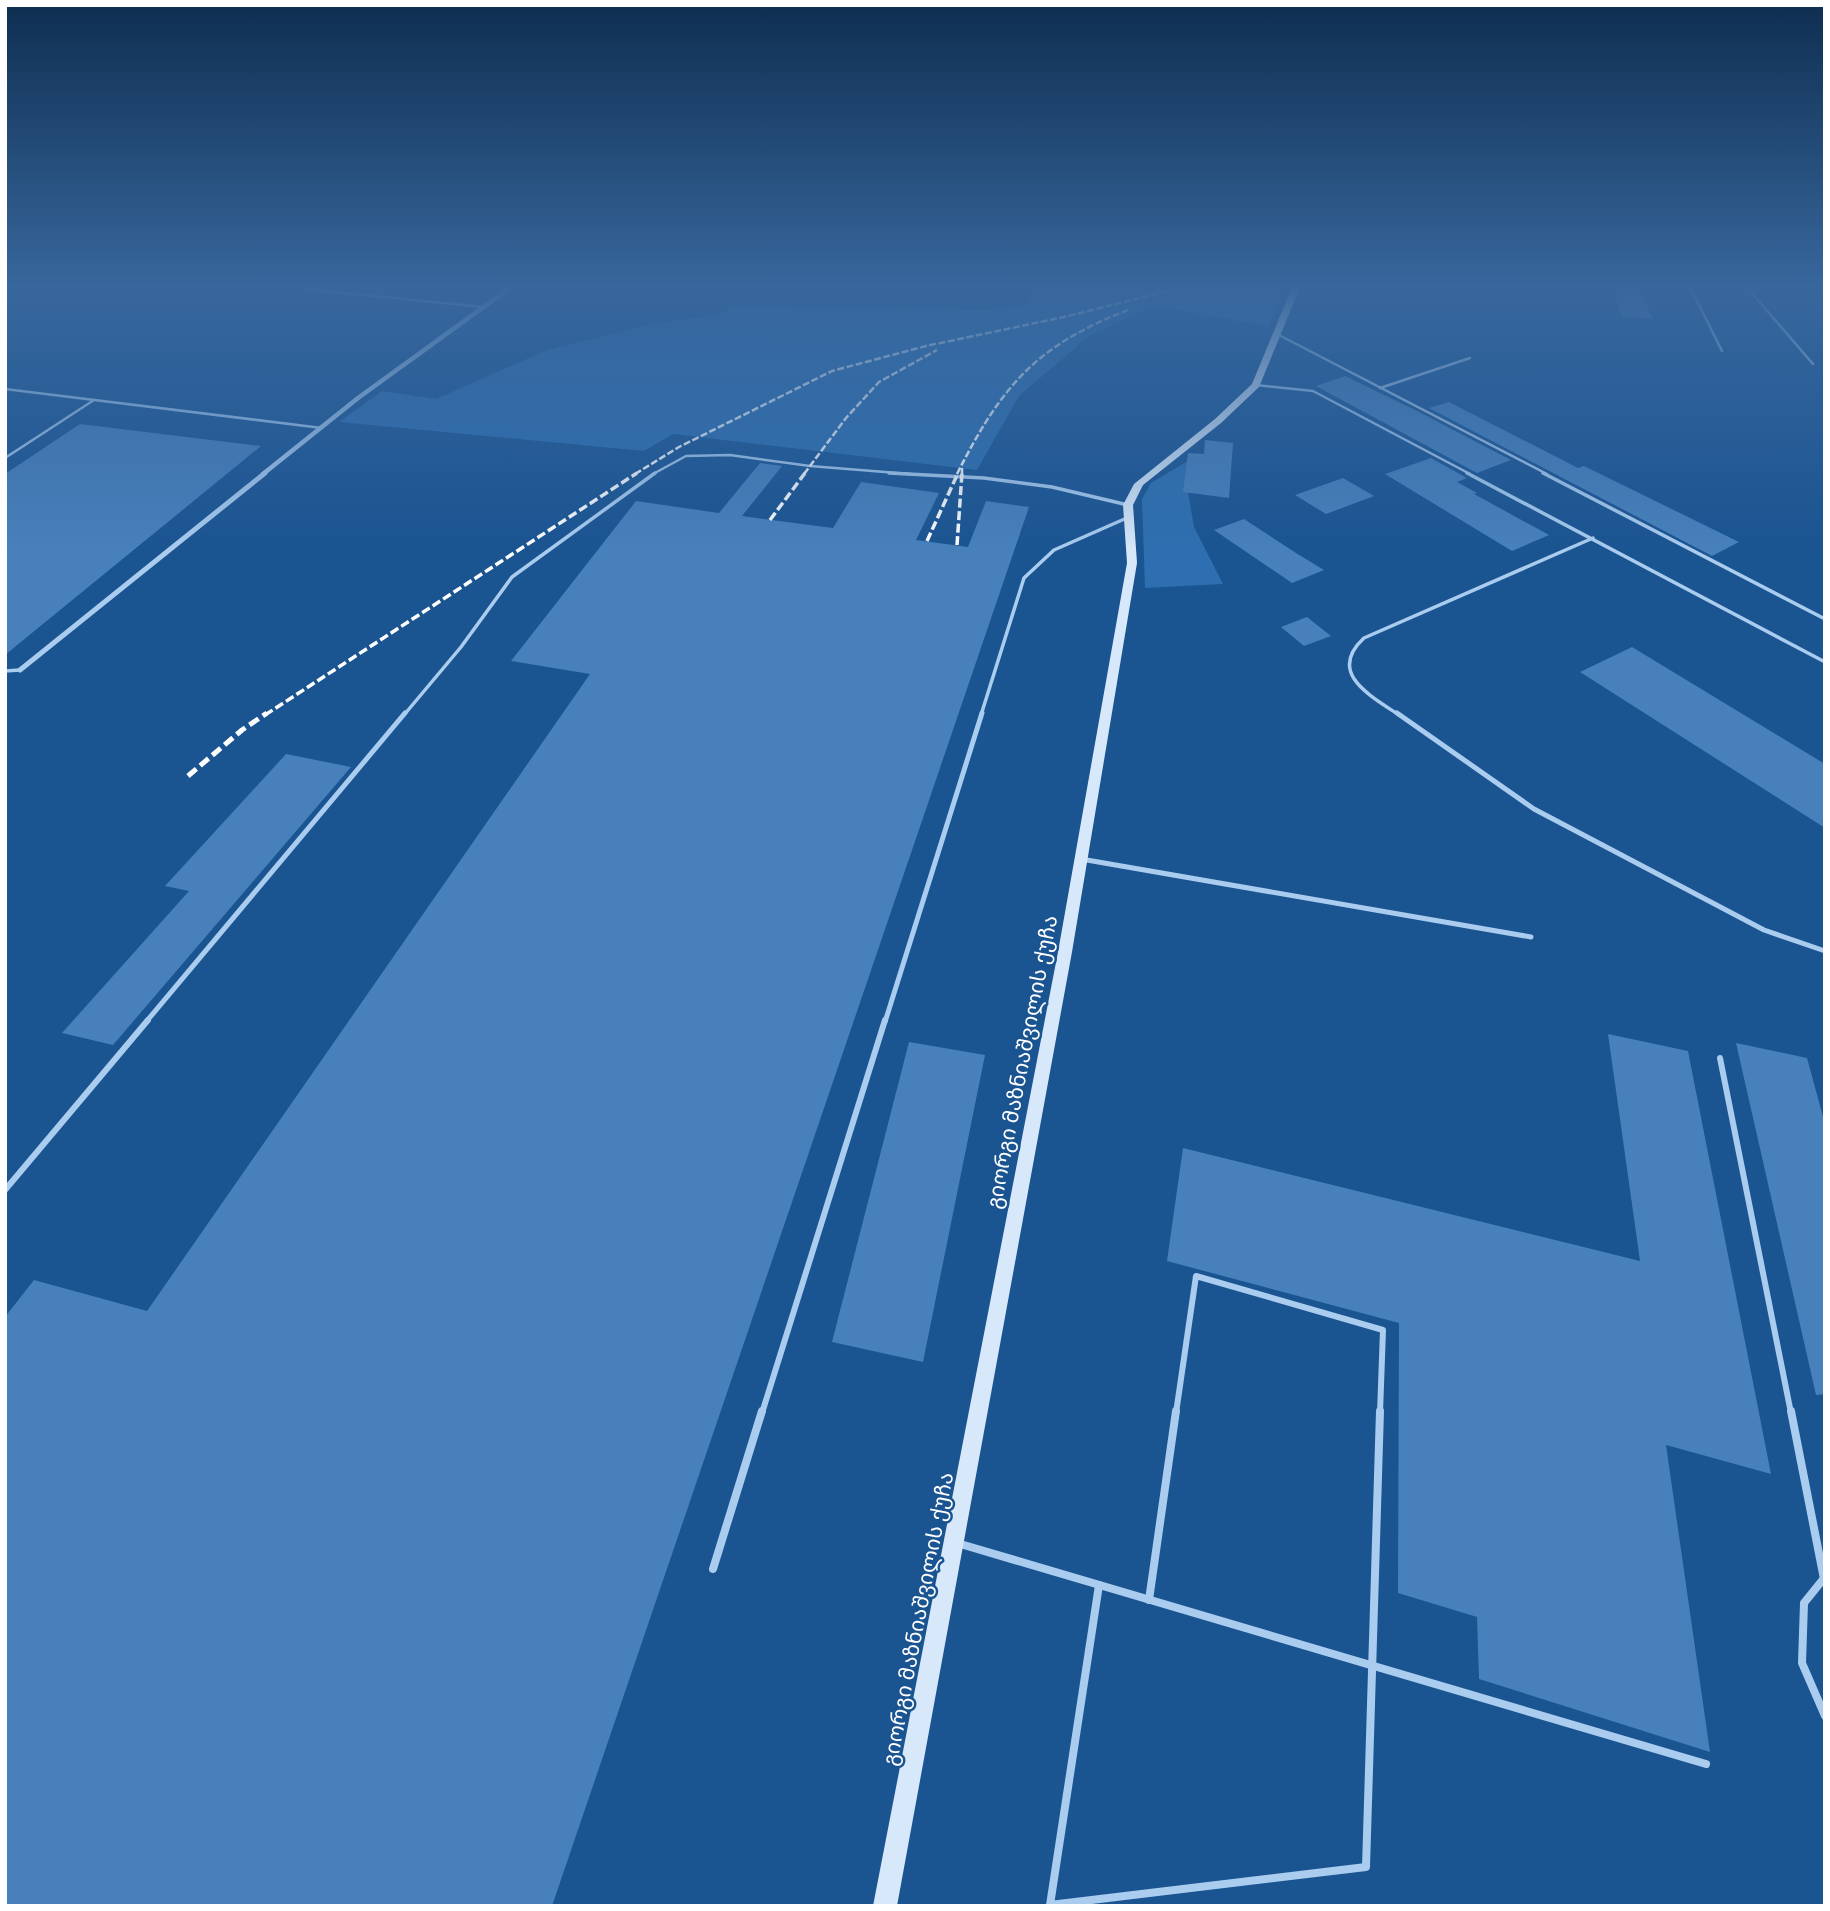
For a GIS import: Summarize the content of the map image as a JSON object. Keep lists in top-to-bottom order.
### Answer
{
  "streets": {
    "street": ["გიორგი მაზნიაშვილის ქუჩა"]
  }
}
